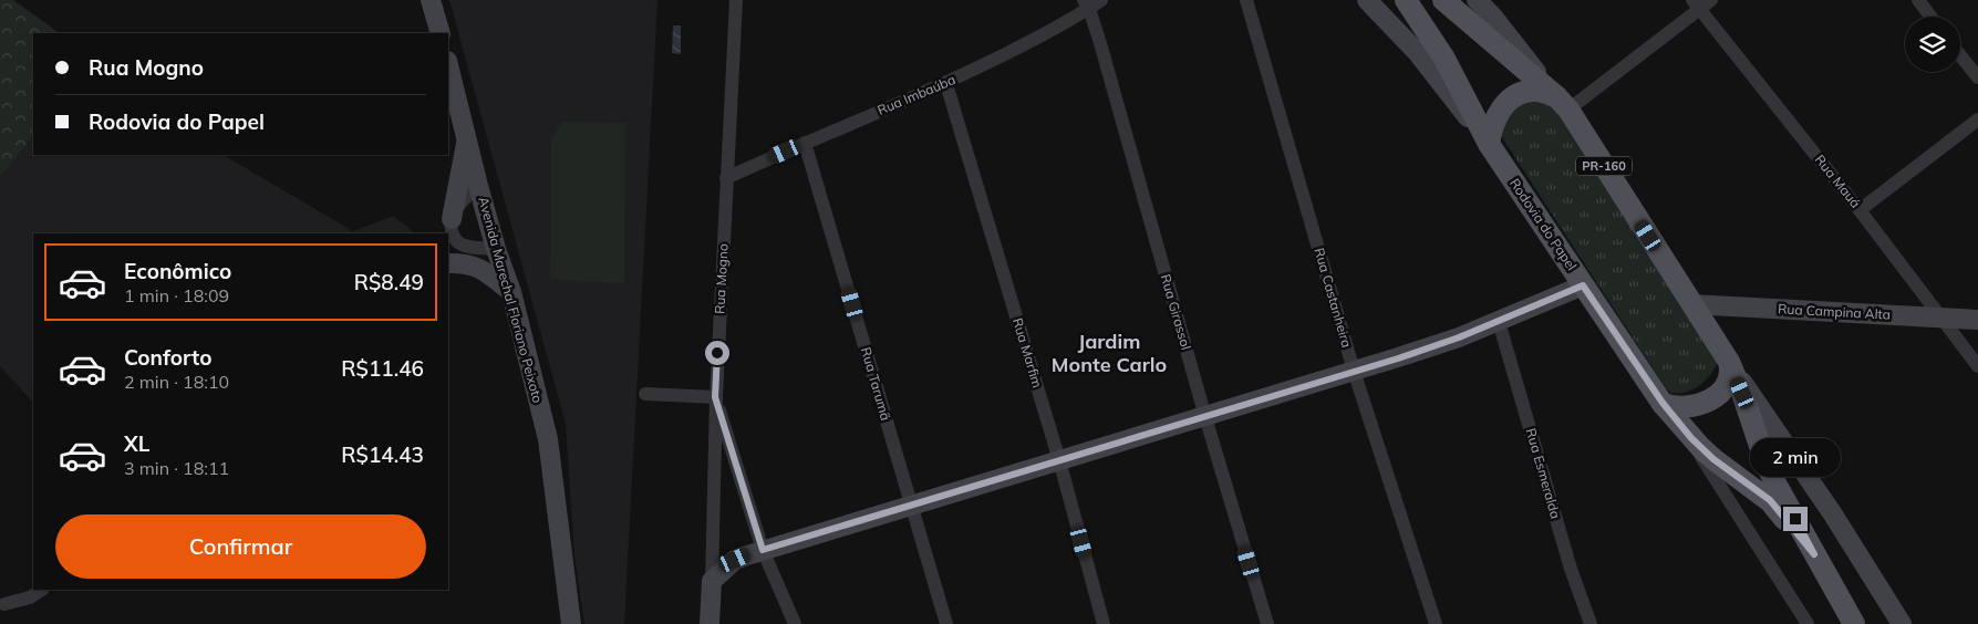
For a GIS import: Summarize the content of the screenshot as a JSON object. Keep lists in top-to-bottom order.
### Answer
{
  "streets": {
    "main road": [
      "PR-160",
      "Rodovia do Papel",
      "Rua Mogno",
      "Avenida Marechal Floriano Peixoto",
      "Rua Campina Alta"
    ],
    "street": [
      "Rua Imbaúba",
      "Rua Mauá",
      "Rua Castanheira",
      "Rua Girassol",
      "Rua Marfim",
      "Rua Tarumã",
      "Rua Esmeralda"
    ]
  },
  "crossings": [
    ["Rua Imbaúba", "Rua Mogno"],
    ["Rua Imbaúba", "Rua Girassol"],
    ["Rua Imbaúba", "Rua Marfim"],
    ["Rua Imbaúba", "Rua Tarumã"],
    ["Rua Mauá", "Rua Campina Alta"],
    ["Rodovia do Papel", "Rua Campina Alta"]
  ],
  "districts": ["Jardim Monte Carlo"],
  "page": {
    "banner": ["Rua Mogno", "Rodovia do Papel"],
    "list": [
      {
        "name": "Econômico",
        "note": "1 min · 18:09",
        "value": "R$8.49"
      },
      {
        "name": "Conforto",
        "note": "2 min · 18:10",
        "value": "R$11.46"
      },
      {
        "name": "XL",
        "note": "3 min · 18:11",
        "value": "R$14.43"
      }
    ],
    "bubble": "2 min",
    "buttons": "Confirmar"
  }
}
